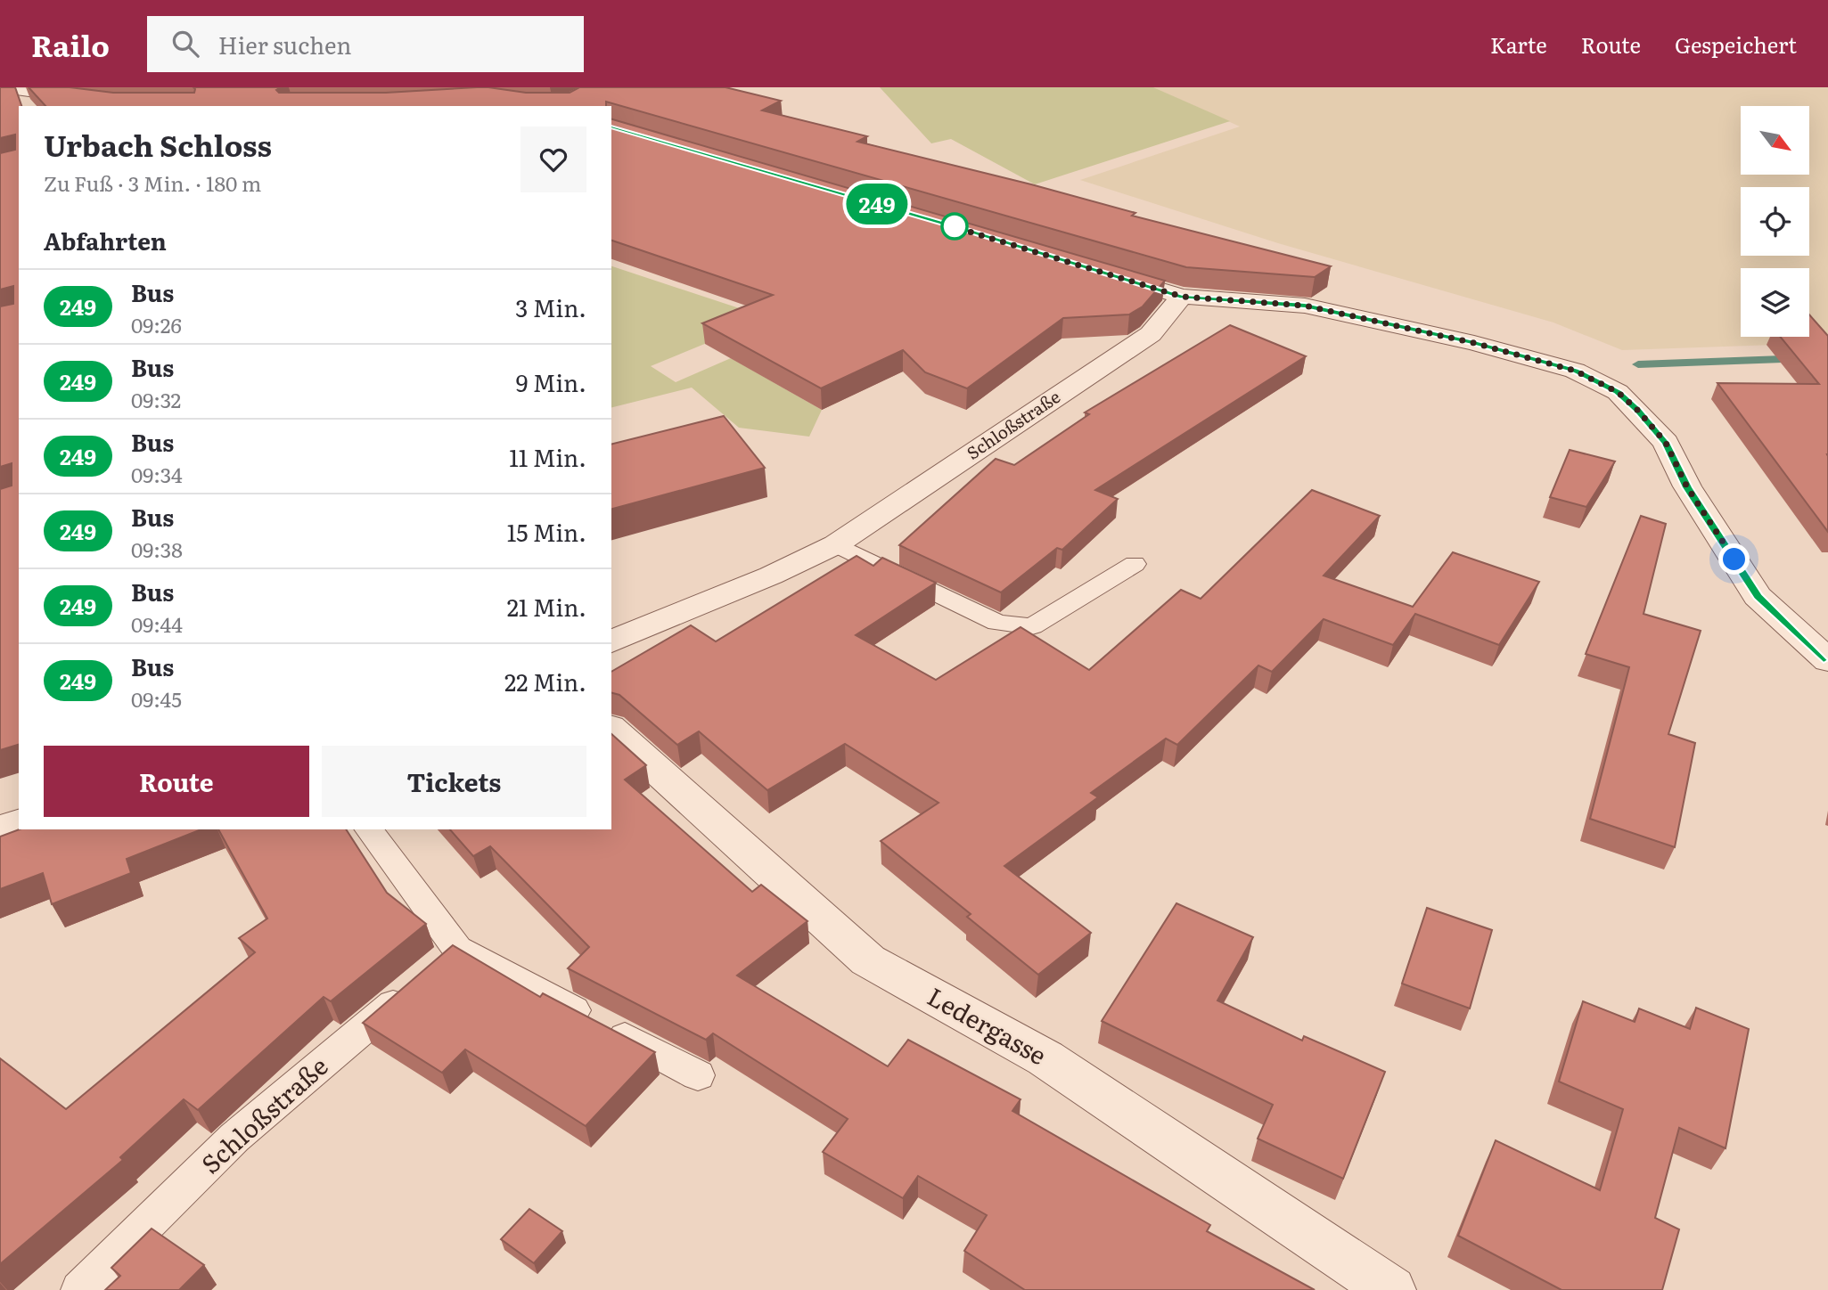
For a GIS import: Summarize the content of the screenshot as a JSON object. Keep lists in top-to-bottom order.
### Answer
{
  "streets": {
    "street": ["Schloßstraße", "Ledergasse"]
  },
  "lines": ["bus line 249"],
  "north": "bottom right",
  "page": {
    "header": "Railo",
    "search": "Hier suchen",
    "nav": ["Karte", "Route", "Gespeichert"],
    "on_map": "249",
    "heading": [
      ["Urbach Schloss", "Zu Fuß · 3 Min. · 180 m"],
      "Abfahrten"
    ],
    "list": [
      {
        "mark": "249",
        "name": "Bus",
        "note": "09:26",
        "value": "3 Min."
      },
      {
        "mark": "249",
        "name": "Bus",
        "note": "09:32",
        "value": "9 Min."
      },
      {
        "mark": "249",
        "name": "Bus",
        "note": "09:34",
        "value": "11 Min."
      },
      {
        "mark": "249",
        "name": "Bus",
        "note": "09:38",
        "value": "15 Min."
      },
      {
        "mark": "249",
        "name": "Bus",
        "note": "09:44",
        "value": "21 Min."
      },
      {
        "mark": "249",
        "name": "Bus",
        "note": "09:45",
        "value": "22 Min."
      }
    ],
    "buttons": ["Route", "Tickets"]
  }
}
